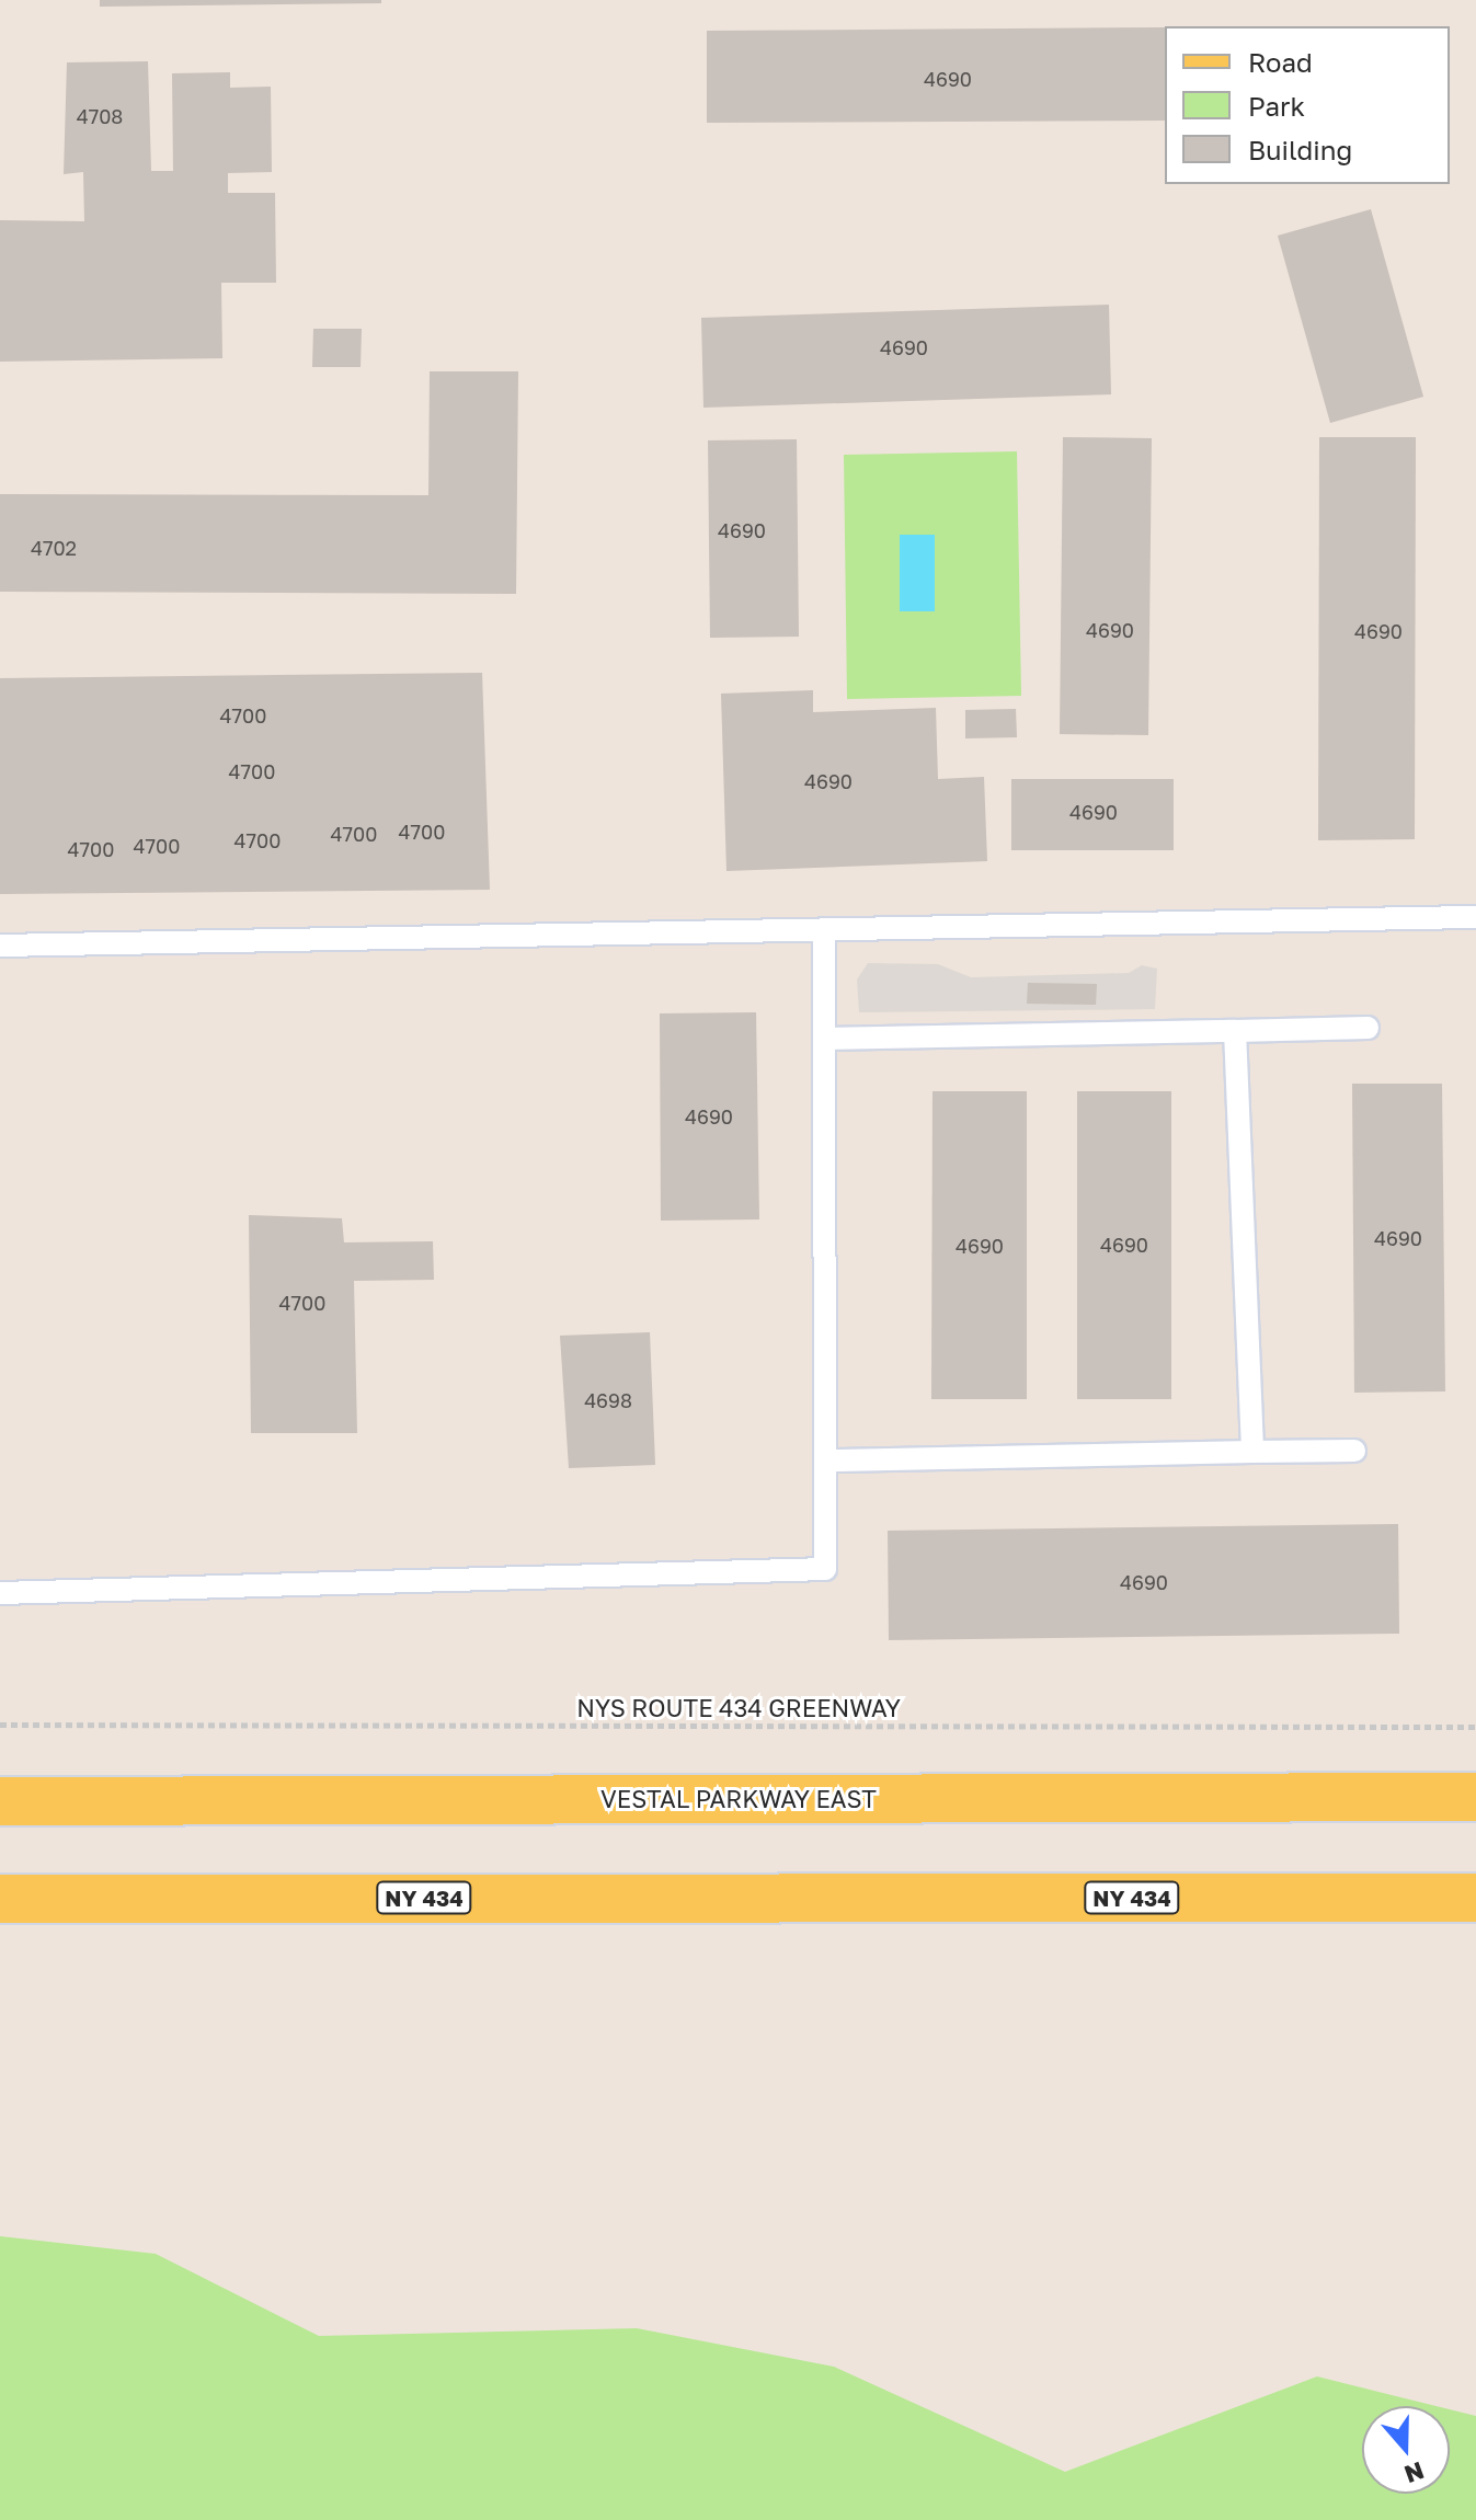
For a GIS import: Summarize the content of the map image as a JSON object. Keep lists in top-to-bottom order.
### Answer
{
  "streets": {
    "main road": ["VESTAL PARKWAY EAST", "NY 434"],
    "path": ["NYS ROUTE 434 GREENWAY"]
  },
  "house_numbers": [
    "4690",
    "4708",
    "4690",
    "4690",
    "4702",
    "4690",
    "4690",
    "4700",
    "4700",
    "4690",
    "4690",
    "4700",
    "4700",
    "4700",
    "4700",
    "4700",
    "4690",
    "4690",
    "4690",
    "4690",
    "4700",
    "4698",
    "4690"
  ],
  "legend": ["Road", "Park", "Building"],
  "north": "bottom"
}
